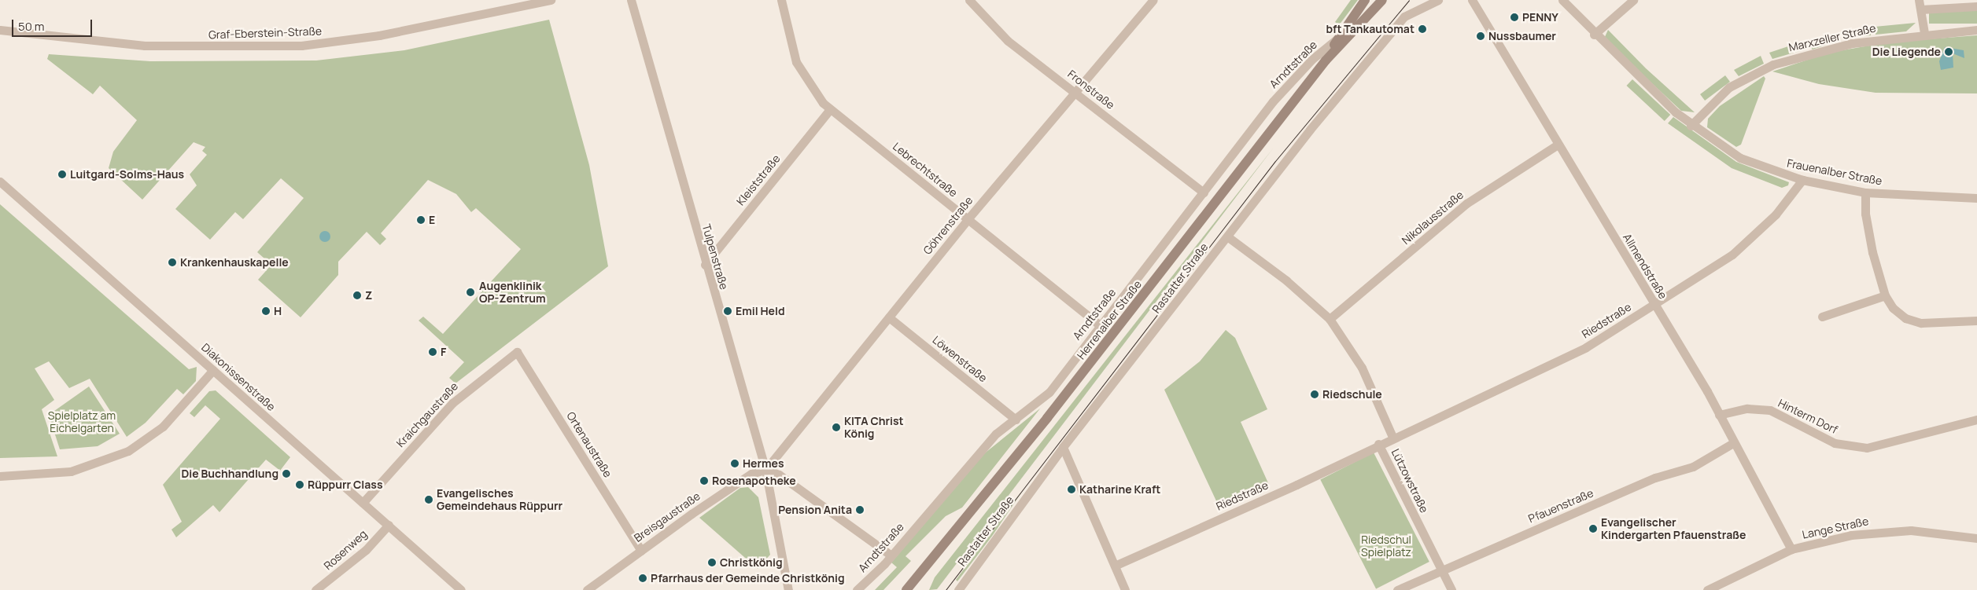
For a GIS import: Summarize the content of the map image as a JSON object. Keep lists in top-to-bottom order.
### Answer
{
  "streets": {
    "main road": ["Herrenalber Straße"],
    "street": [
      "Graf-Eberstein-Straße",
      "Marxzeller Straße",
      "Arndtstraße",
      "Fronstraße",
      "Lebrechtstraße",
      "Frauenalber Straße",
      "Kleiststraße",
      "Nikolausstraße",
      "Göhrenstraße",
      "Tulpenstraße",
      "Allmendstraße",
      "Rastatter Straße",
      "Riedstraße",
      "Löwenstraße",
      "Diakonissenstraße",
      "Kraichgaustraße",
      "Hinterm Dorf",
      "Ortenaustraße",
      "Lützowstraße",
      "Pfauenstraße",
      "Breisgaustraße",
      "Lange Straße",
      "Rosenweg"
    ]
  },
  "crossings": [
    ["Marxzeller Straße", "Frauenalber Straße"],
    ["Arndtstraße", "Fronstraße"],
    ["Arndtstraße", "Lebrechtstraße"],
    ["Arndtstraße", "Herrenalber Straße"],
    ["Arndtstraße", "Löwenstraße"],
    ["Fronstraße", "Göhrenstraße"],
    ["Lebrechtstraße", "Kleiststraße"],
    ["Lebrechtstraße", "Göhrenstraße"],
    ["Frauenalber Straße", "Riedstraße"],
    ["Kleiststraße", "Tulpenstraße"],
    ["Nikolausstraße", "Allmendstraße"],
    ["Nikolausstraße", "Lützowstraße"],
    ["Göhrenstraße", "Tulpenstraße"],
    ["Göhrenstraße", "Löwenstraße"],
    ["Göhrenstraße", "Breisgaustraße"],
    ["Tulpenstraße", "Breisgaustraße"],
    ["Allmendstraße", "Riedstraße"],
    ["Allmendstraße", "Hinterm Dorf"],
    ["Allmendstraße", "Pfauenstraße"],
    ["Allmendstraße", "Lange Straße"],
    ["Rastatter Straße", "Lützowstraße"],
    ["Riedstraße", "Lützowstraße"],
    ["Diakonissenstraße", "Kraichgaustraße"],
    ["Diakonissenstraße", "Rosenweg"],
    ["Kraichgaustraße", "Ortenaustraße"],
    ["Ortenaustraße", "Breisgaustraße"],
    ["Lützowstraße", "Pfauenstraße"]
  ],
  "parks": ["Spielplatz am Eichelgarten", "Riedschul Spielplatz"],
  "places": [
    "PENNY",
    "bft Tankautomat",
    "Nussbaumer",
    "Die Liegende",
    "Luitgard-Solms-Haus",
    "E",
    "Krankenhauskapelle",
    "Augenklinik OP-Zentrum",
    "Z",
    "H",
    "Emil Held",
    "F",
    "Riedschule",
    "KITA Christ König",
    "Hermes",
    "Die Buchhandlung",
    "Rosenapotheke",
    "Rüppurr Class",
    "Katharine Kraft",
    "Evangelisches Gemeindehaus Rüppurr",
    "Pension Anita",
    "Evangelischer Kindergarten Pfauenstraße",
    "Christkönig",
    "Pfarrhaus der Gemeinde Christkönig"
  ],
  "scale_bar": "50 m"
}
